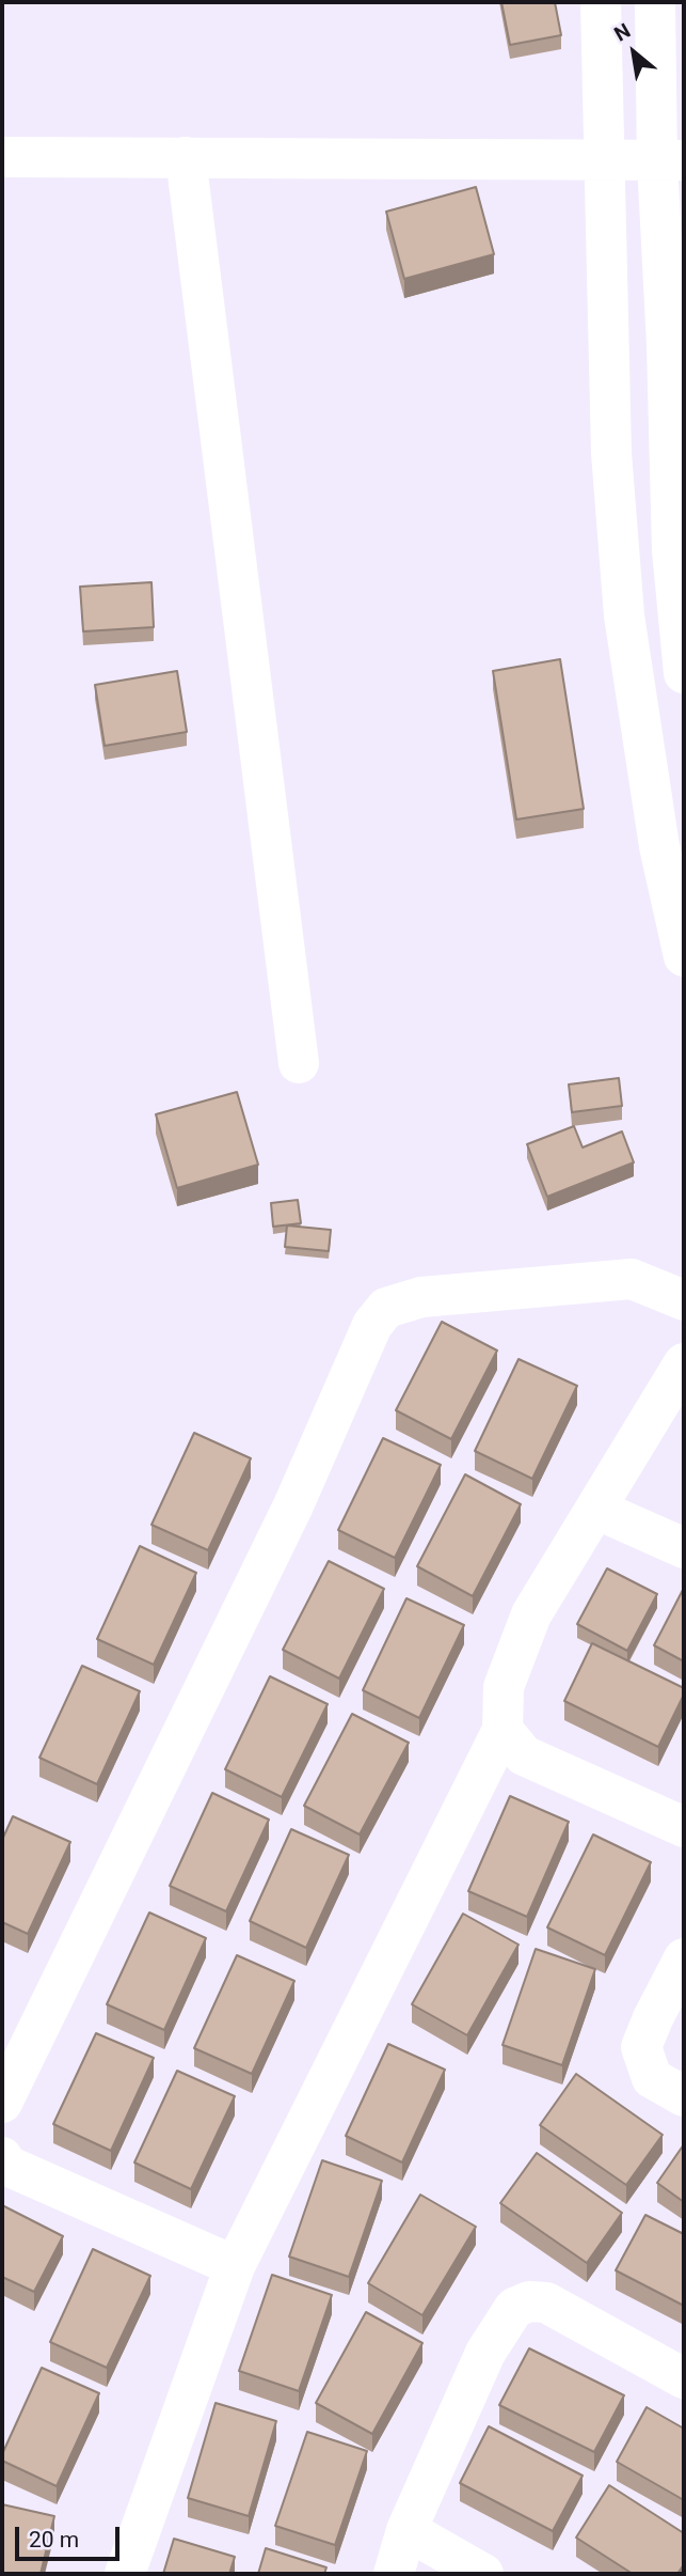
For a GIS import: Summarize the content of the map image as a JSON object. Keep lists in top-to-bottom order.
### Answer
{
  "scale_bar": "20 m",
  "north": "top left"
}
